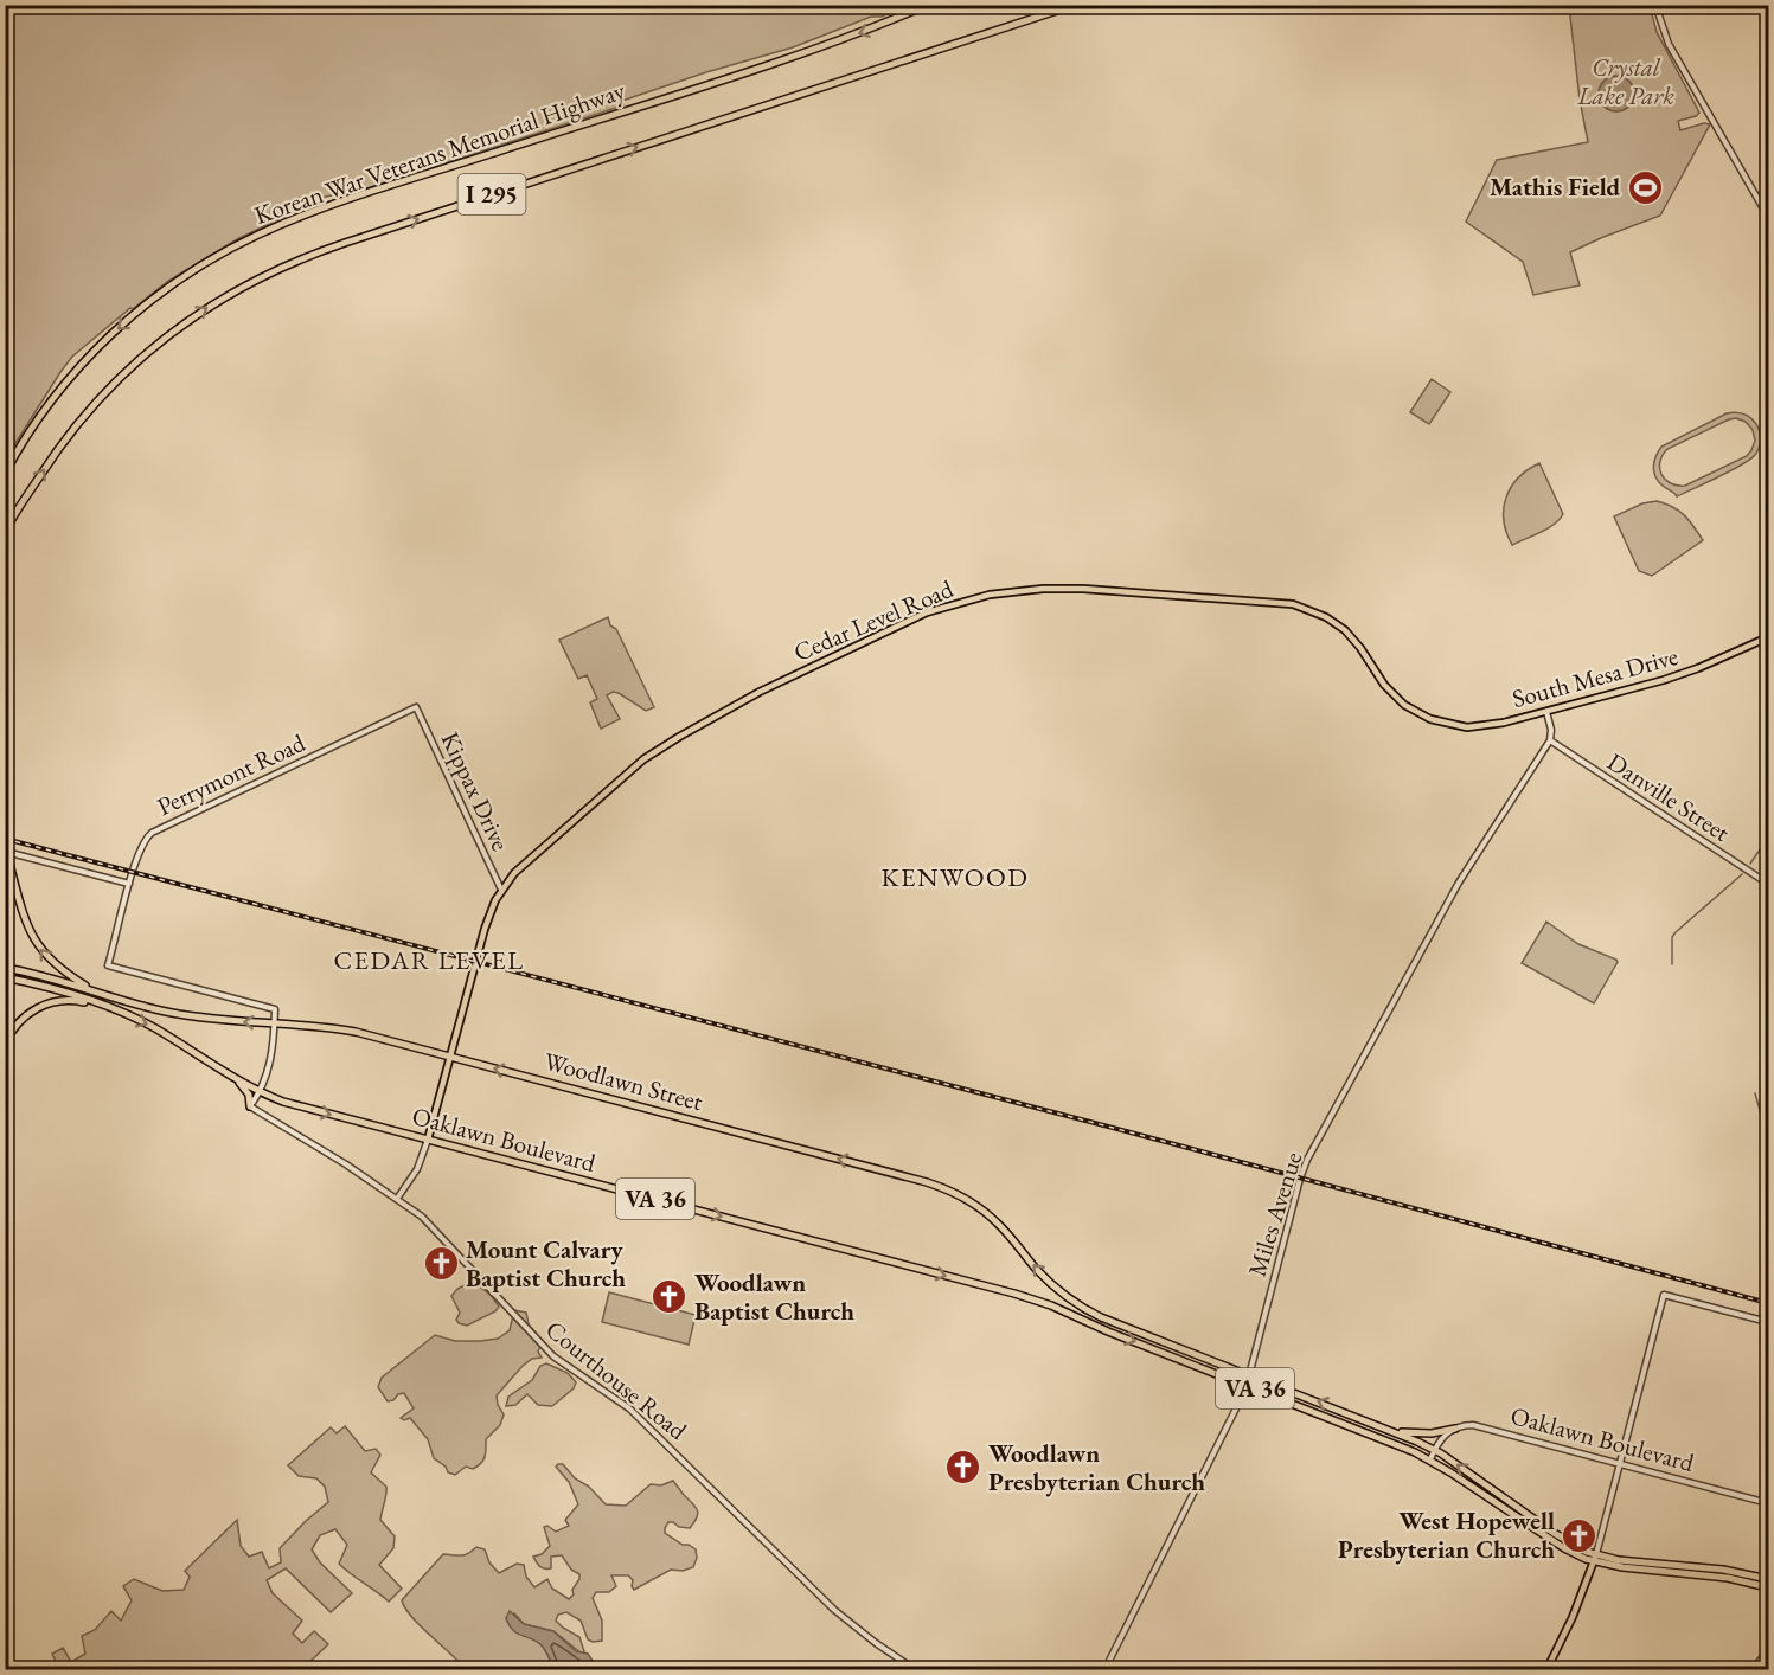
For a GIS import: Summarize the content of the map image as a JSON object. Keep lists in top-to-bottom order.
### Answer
{
  "streets": {
    "highway": [
      "Korean War Veterans Memorial Highway",
      "I 295",
      "Woodlawn Street",
      "Oaklawn Boulevard",
      "VA 36"
    ],
    "main road": ["Cedar Level Road", "South Mesa Drive"],
    "street": [
      "Perrymont Road",
      "Kippax Drive",
      "Danville Street",
      "Miles Avenue",
      "Courthouse Road"
    ]
  },
  "crossings": [
    ["Cedar Level Road", "South Mesa Drive"],
    ["Cedar Level Road", "Kippax Drive"],
    ["Cedar Level Road", "Woodlawn Street"],
    ["Cedar Level Road", "Oaklawn Boulevard"],
    ["Perrymont Road", "Kippax Drive"],
    ["Perrymont Road", "Woodlawn Street"],
    ["Danville Street", "Miles Avenue"],
    ["Woodlawn Street", "VA 36"],
    ["Woodlawn Street", "Miles Avenue"],
    ["Oaklawn Boulevard", "VA 36"],
    ["Oaklawn Boulevard", "Miles Avenue"],
    ["VA 36", "Miles Avenue"]
  ],
  "one_way": ["Woodlawn Street", "Oaklawn Boulevard"],
  "districts": ["KENWOOD", "CEDAR LEVEL"],
  "parks": ["Crystal Lake Park"],
  "places": {
    "sports": ["Mathis Field"],
    "church": [
      "Mount Calvary Baptist Church",
      "Woodlawn Baptist Church",
      "Woodlawn Presbyterian Church",
      "West Hopewell Presbyterian Church"
    ]
  }
}
